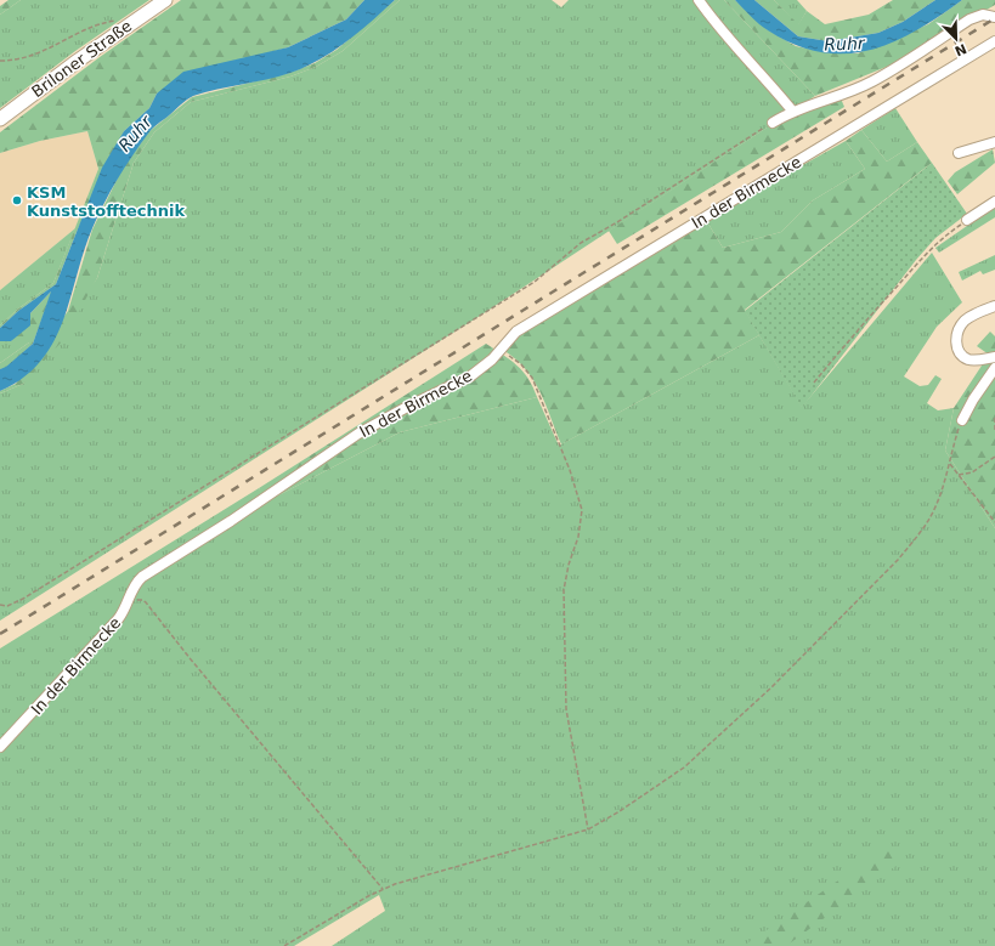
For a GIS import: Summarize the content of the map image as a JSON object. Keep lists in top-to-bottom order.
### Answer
{
  "streets": {
    "main road": ["Briloner Straße"],
    "street": ["In der Birmecke"]
  },
  "water": ["Ruhr"],
  "places": ["KSM Kunststofftechnik"],
  "north": "bottom right"
}
